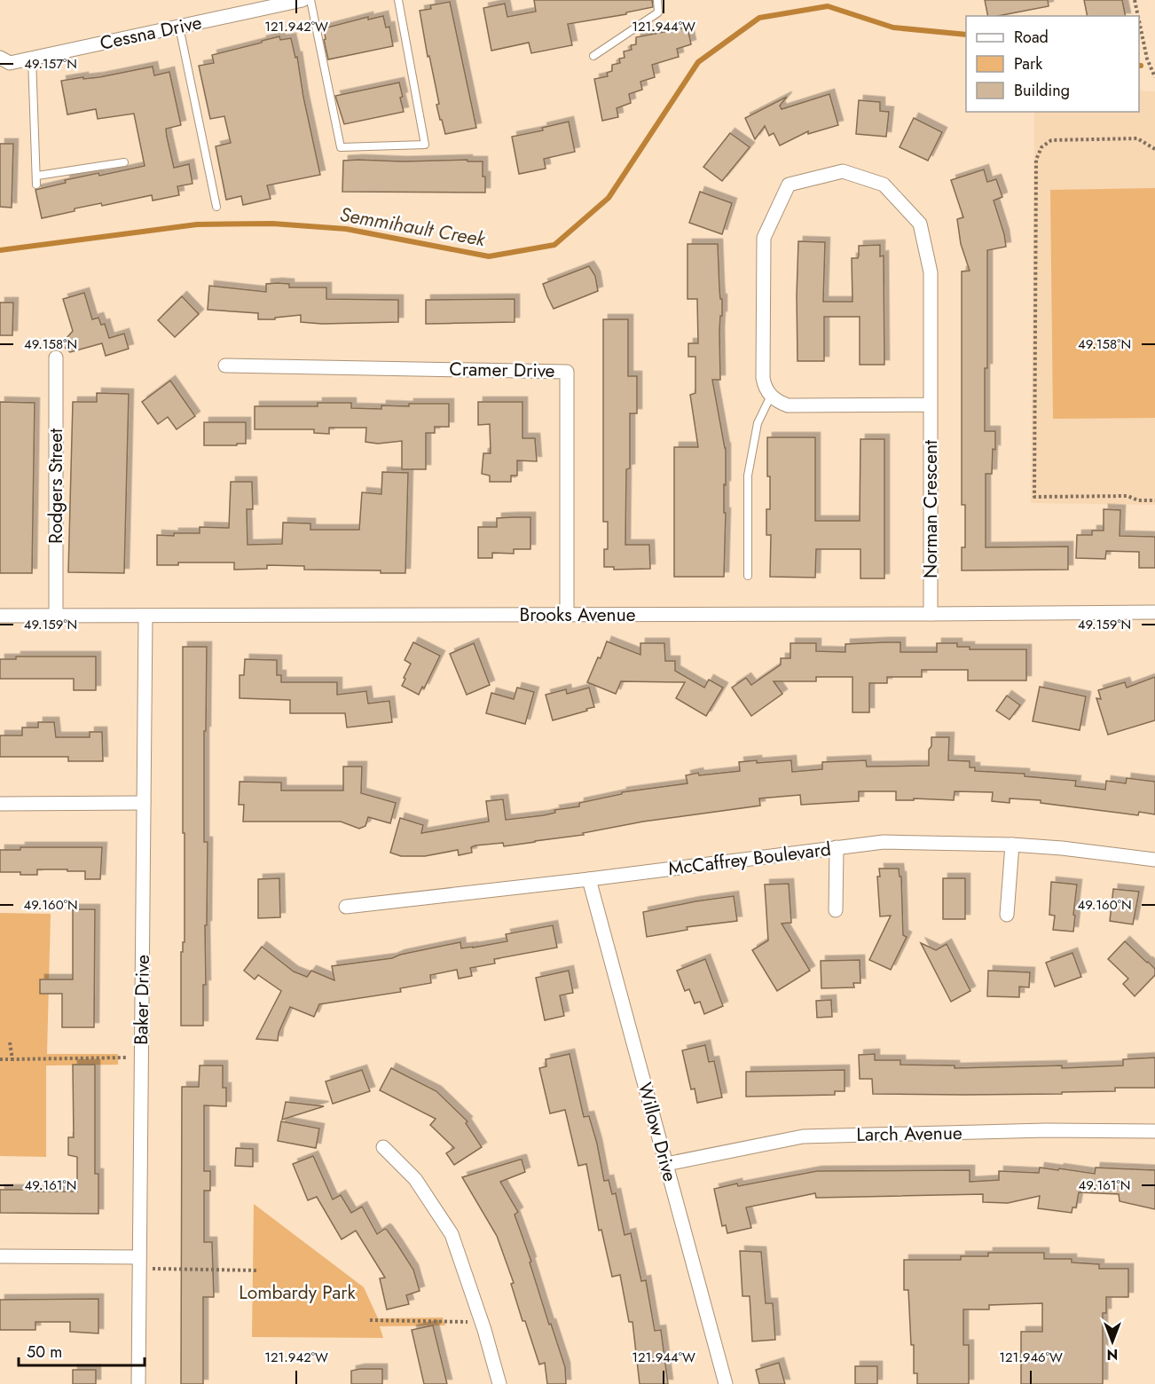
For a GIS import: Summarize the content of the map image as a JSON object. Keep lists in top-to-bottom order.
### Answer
{
  "streets": {
    "street": [
      "Cessna Drive",
      "Cramer Drive",
      "Rodgers Street",
      "Norman Crescent",
      "Brooks Avenue",
      "McCaffrey Boulevard",
      "Baker Drive",
      "Willow Drive",
      "Larch Avenue"
    ]
  },
  "crossings": [
    ["Cramer Drive", "Brooks Avenue"],
    ["Rodgers Street", "Brooks Avenue"],
    ["Norman Crescent", "Brooks Avenue"],
    ["Brooks Avenue", "Baker Drive"],
    ["McCaffrey Boulevard", "Willow Drive"],
    ["Willow Drive", "Larch Avenue"]
  ],
  "water": ["Semmihault Creek"],
  "parks": ["Lombardy Park"],
  "legend": ["Road", "Park", "Building"],
  "scale_bar": "50 m",
  "north": "bottom",
  "coordinates": [
    "121.942°W",
    "121.944°W",
    "49.157°N",
    "49.158°N",
    "49.159°N",
    "49.160°N",
    "49.161°N",
    "121.946°W"
  ]
}
